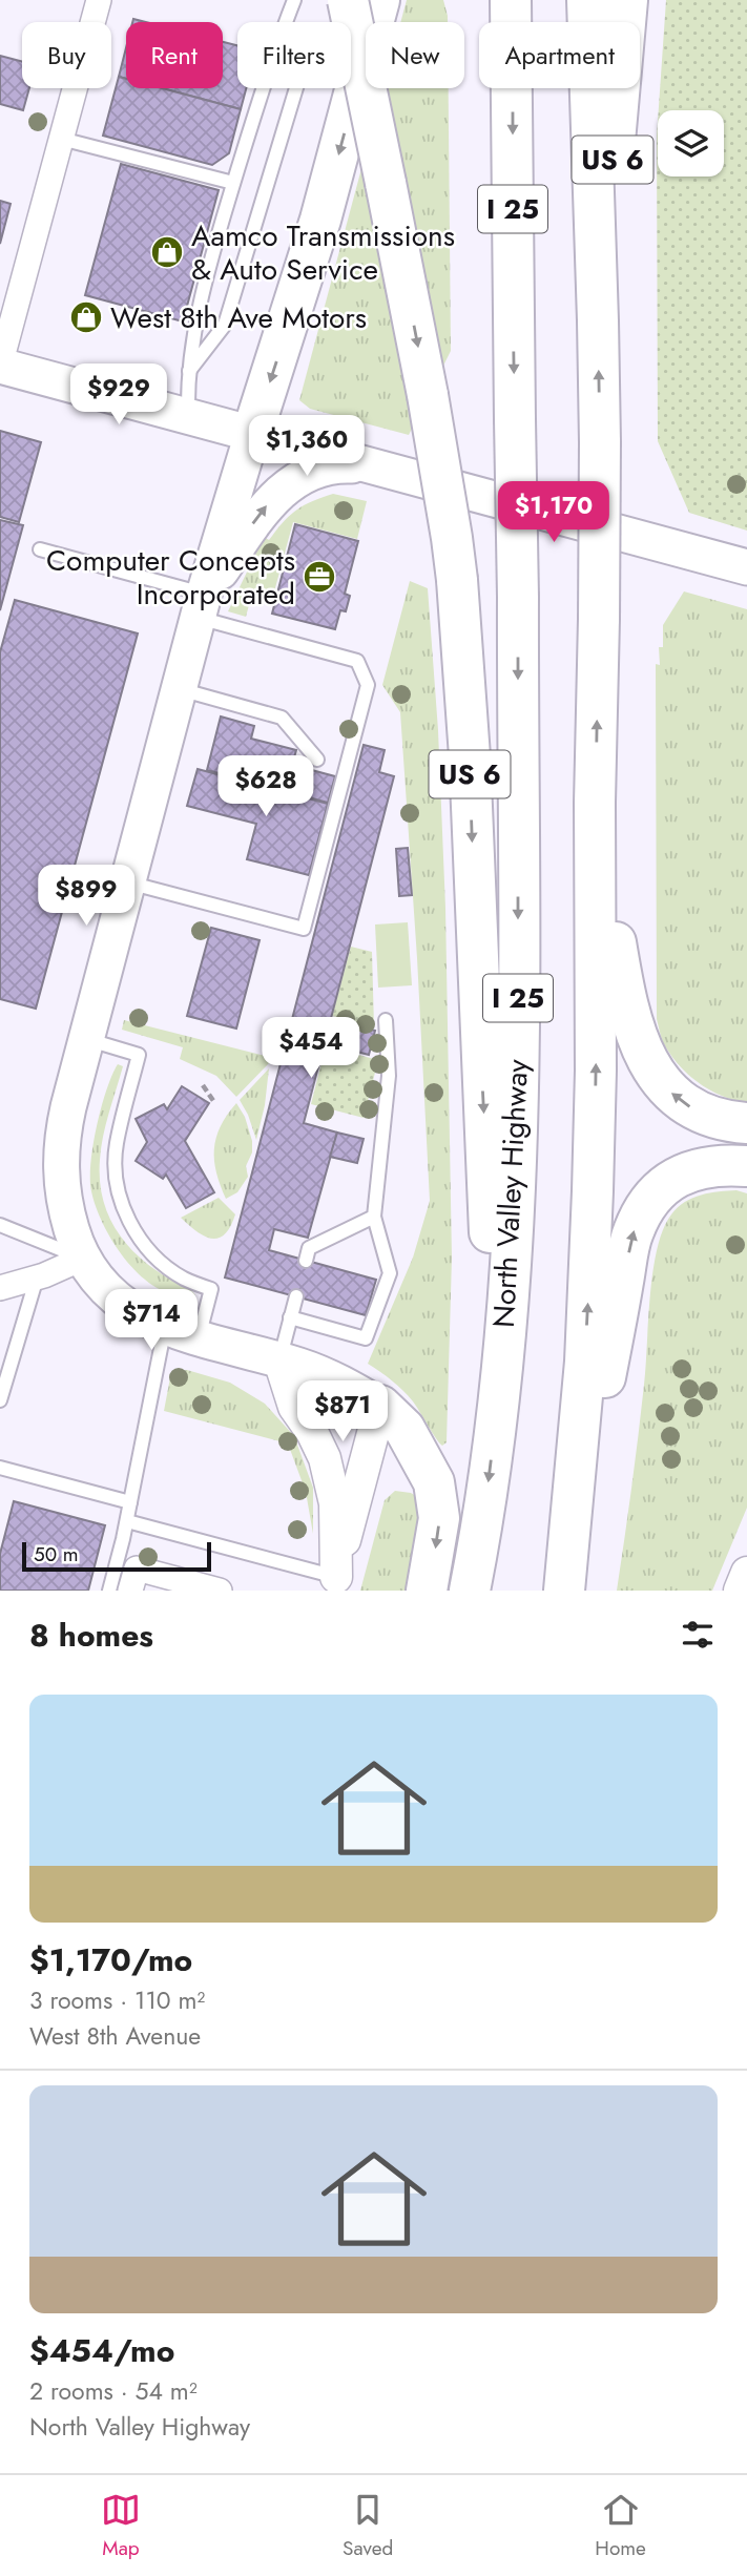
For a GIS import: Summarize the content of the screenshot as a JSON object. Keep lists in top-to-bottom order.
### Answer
{
  "streets": {
    "highway": ["US 6", "I 25", "North Valley Highway"]
  },
  "crossings": [
    ["US 6", "I 25"],
    ["US 6", "North Valley Highway"]
  ],
  "places": {
    "shop": ["Aamco Transmissions & Auto Service", "West 8th Ave Motors"],
    "office": ["Computer Concepts Incorporated"]
  },
  "scale_bar": "50 m",
  "page": {
    "chip": [
      "Buy",
      "Rent",
      "Filters",
      "New",
      "Apartment"
    ],
    "price": [
      "$929",
      "$1,360",
      "$1,170",
      "$628",
      "$899",
      "$454",
      "$714",
      "$871"
    ],
    "scale": "50 m",
    "heading": "8 homes",
    "list": [
      {
        "name": "$1,170/mo",
        "note": "3 rooms · 110 m² · West 8th Avenue"
      },
      {
        "name": "$454/mo",
        "note": "2 rooms · 54 m² · North Valley Highway"
      }
    ],
    "tabs": ["Map", "Saved", "Home"]
  }
}
